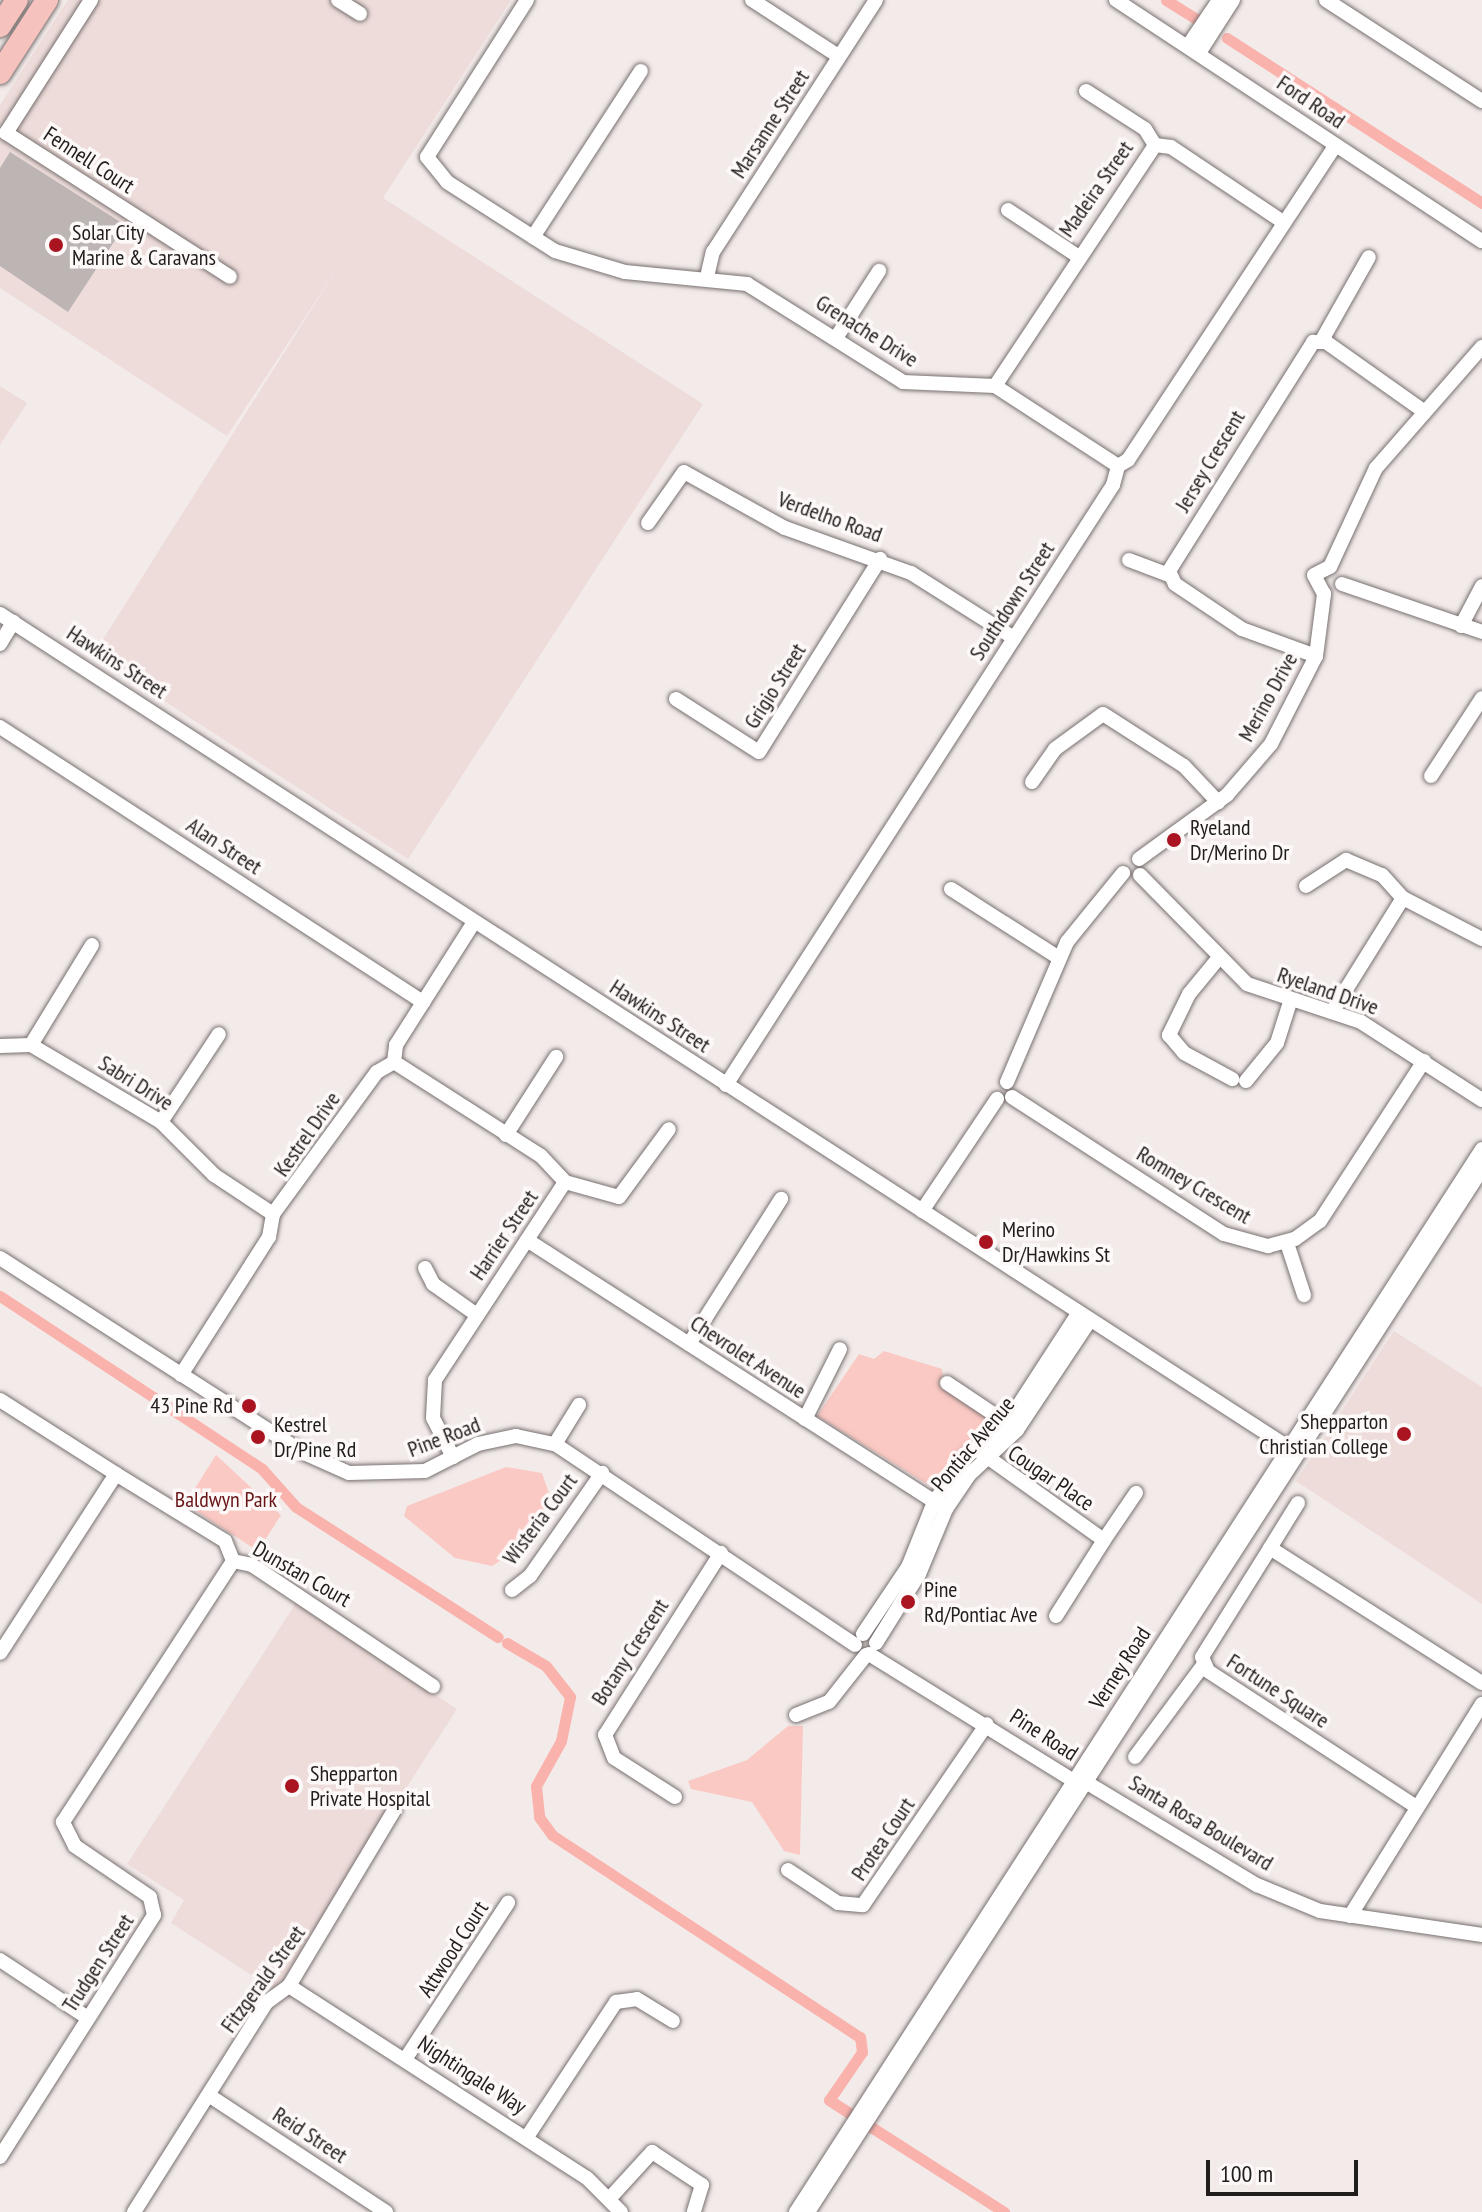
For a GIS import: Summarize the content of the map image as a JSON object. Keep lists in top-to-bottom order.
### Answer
{
  "streets": {
    "street": [
      "Ford Road",
      "Marsanne Street",
      "Fennell Court",
      "Madeira Street",
      "Grenache Drive",
      "Jersey Crescent",
      "Verdelho Road",
      "Southdown Street",
      "Hawkins Street",
      "Grigio Street",
      "Merino Drive",
      "Alan Street",
      "Ryeland Drive",
      "Sabri Drive",
      "Kestrel Drive",
      "Romney Crescent",
      "Harrier Street",
      "Chevrolet Avenue",
      "Pine Road",
      "Pontiac Avenue",
      "Cougar Place",
      "Wisteria Court",
      "Dunstan Court",
      "Botany Crescent",
      "Verney Road",
      "Fortune Square",
      "Santa Rosa Boulevard",
      "Protea Court",
      "Attwood Court",
      "Trudgen Street",
      "Fitzgerald Street",
      "Nightingale Way",
      "Reid Street"
    ]
  },
  "crossings": [
    ["Ford Road", "Southdown Street"],
    ["Marsanne Street", "Grenache Drive"],
    ["Madeira Street", "Grenache Drive"],
    ["Madeira Street", "Southdown Street"],
    ["Verdelho Road", "Southdown Street"],
    ["Verdelho Road", "Grigio Street"],
    ["Southdown Street", "Hawkins Street"],
    ["Hawkins Street", "Kestrel Drive"],
    ["Hawkins Street", "Pontiac Avenue"],
    ["Hawkins Street", "Verney Road"],
    ["Alan Street", "Kestrel Drive"],
    ["Sabri Drive", "Kestrel Drive"],
    ["Kestrel Drive", "Harrier Street"],
    ["Kestrel Drive", "Pine Road"],
    ["Harrier Street", "Chevrolet Avenue"],
    ["Harrier Street", "Pine Road"],
    ["Chevrolet Avenue", "Pontiac Avenue"],
    ["Pine Road", "Pontiac Avenue"],
    ["Pine Road", "Wisteria Court"],
    ["Pine Road", "Botany Crescent"],
    ["Pine Road", "Verney Road"],
    ["Pine Road", "Santa Rosa Boulevard"],
    ["Pine Road", "Protea Court"],
    ["Pontiac Avenue", "Cougar Place"],
    ["Dunstan Court", "Trudgen Street"],
    ["Verney Road", "Santa Rosa Boulevard"],
    ["Attwood Court", "Nightingale Way"],
    ["Fitzgerald Street", "Nightingale Way"],
    ["Fitzgerald Street", "Reid Street"]
  ],
  "parks": ["Baldwyn Park"],
  "places": [
    "Solar City Marine & Caravans",
    "Ryeland Dr/Merino Dr",
    "Merino Dr/Hawkins St",
    "43 Pine Rd",
    "Shepparton Christian College",
    "Kestrel Dr/Pine Rd",
    "Pine Rd/Pontiac Ave",
    "Shepparton Private Hospital"
  ],
  "scale_bar": "100 m"
}
